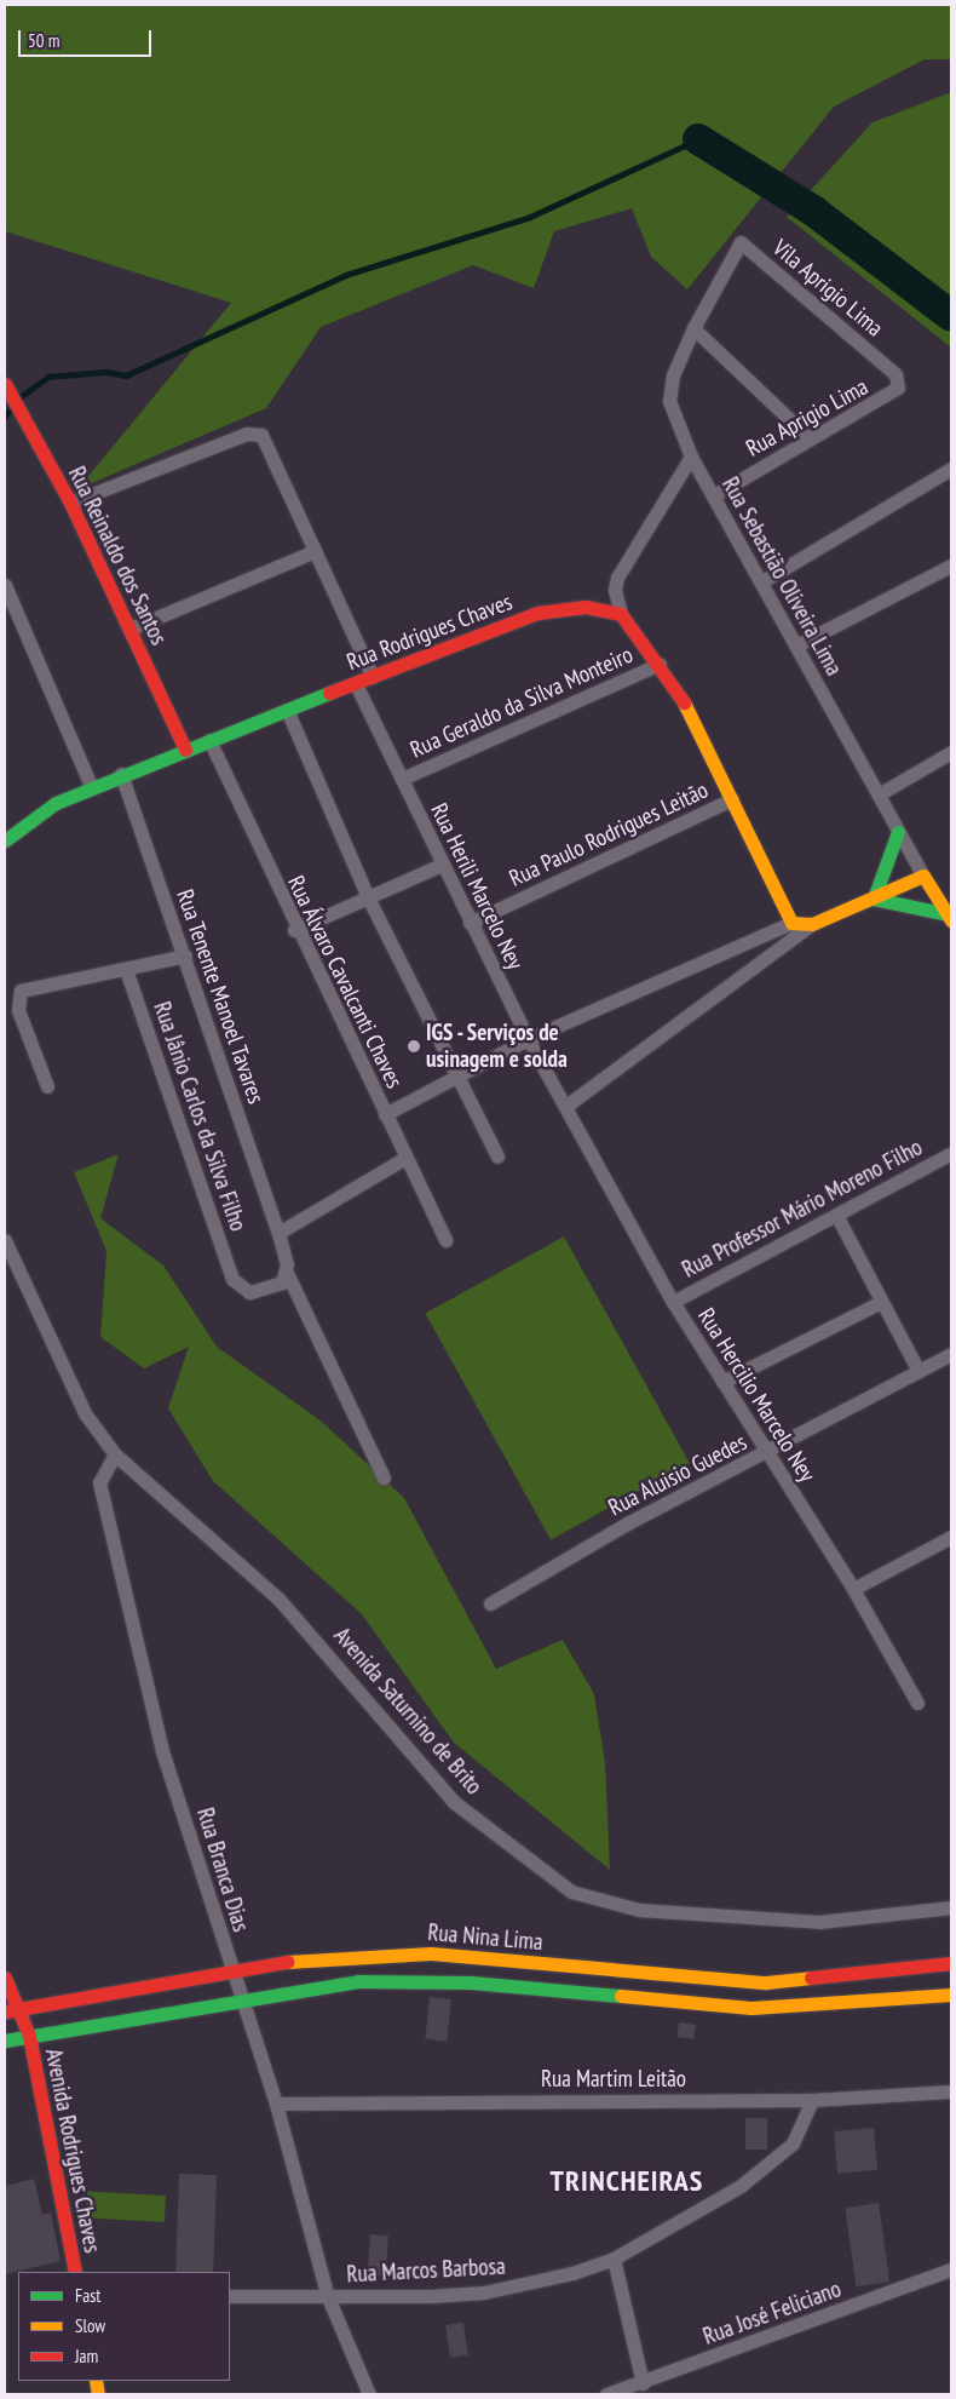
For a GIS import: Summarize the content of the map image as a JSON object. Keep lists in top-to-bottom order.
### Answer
{
  "streets": {
    "street": [
      "Vila Aprigio Lima",
      "Rua Aprigio Lima",
      "Rua Reinaldo dos Santos",
      "Rua Sebastião Oliveira Lima",
      "Rua Rodrigues Chaves",
      "Rua Geraldo da Silva Monteiro",
      "Rua Paulo Rodrigues Leitão",
      "Rua Herili Marcelo Ney",
      "Rua Álvaro Cavalcanti Chaves",
      "Rua Tenente Manoel Tavares",
      "Rua Jânio Carlos da Silva Filho",
      "Rua Professor Mário Moreno Filho",
      "Rua Hercilio Marcelo Ney",
      "Rua Aluisio Guedes",
      "Avenida Saturnino de Brito",
      "Rua Branca Dias",
      "Rua Nina Lima",
      "Rua Martim Leitão",
      "Avenida Rodrigues Chaves",
      "Rua Marcos Barbosa",
      "Rua José Feliciano"
    ]
  },
  "crossings": [
    ["Vila Aprigio Lima", "Rua Aprigio Lima"],
    ["Vila Aprigio Lima", "Rua Sebastião Oliveira Lima"],
    ["Rua Aprigio Lima", "Rua Sebastião Oliveira Lima"],
    ["Rua Reinaldo dos Santos", "Rua Rodrigues Chaves"],
    ["Rua Rodrigues Chaves", "Rua Herili Marcelo Ney"],
    ["Rua Rodrigues Chaves", "Rua Álvaro Cavalcanti Chaves"],
    ["Rua Rodrigues Chaves", "Rua Tenente Manoel Tavares"],
    ["Rua Geraldo da Silva Monteiro", "Rua Herili Marcelo Ney"],
    ["Rua Paulo Rodrigues Leitão", "Rua Herili Marcelo Ney"],
    ["Rua Herili Marcelo Ney", "Rua Hercilio Marcelo Ney"],
    ["Rua Tenente Manoel Tavares", "Rua Jânio Carlos da Silva Filho"],
    ["Rua Professor Mário Moreno Filho", "Rua Hercilio Marcelo Ney"],
    ["Rua Hercilio Marcelo Ney", "Rua Aluisio Guedes"],
    ["Avenida Saturnino de Brito", "Rua Branca Dias"],
    ["Rua Branca Dias", "Rua Nina Lima"],
    ["Rua Branca Dias", "Rua Martim Leitão"],
    ["Rua Branca Dias", "Rua Marcos Barbosa"],
    ["Rua Nina Lima", "Avenida Rodrigues Chaves"],
    ["Rua Martim Leitão", "Rua Marcos Barbosa"]
  ],
  "districts": ["TRINCHEIRAS"],
  "places": ["IGS - Serviços de usinagem e solda"],
  "legend": ["Fast", "Slow", "Jam"],
  "scale_bar": "50 m"
}
